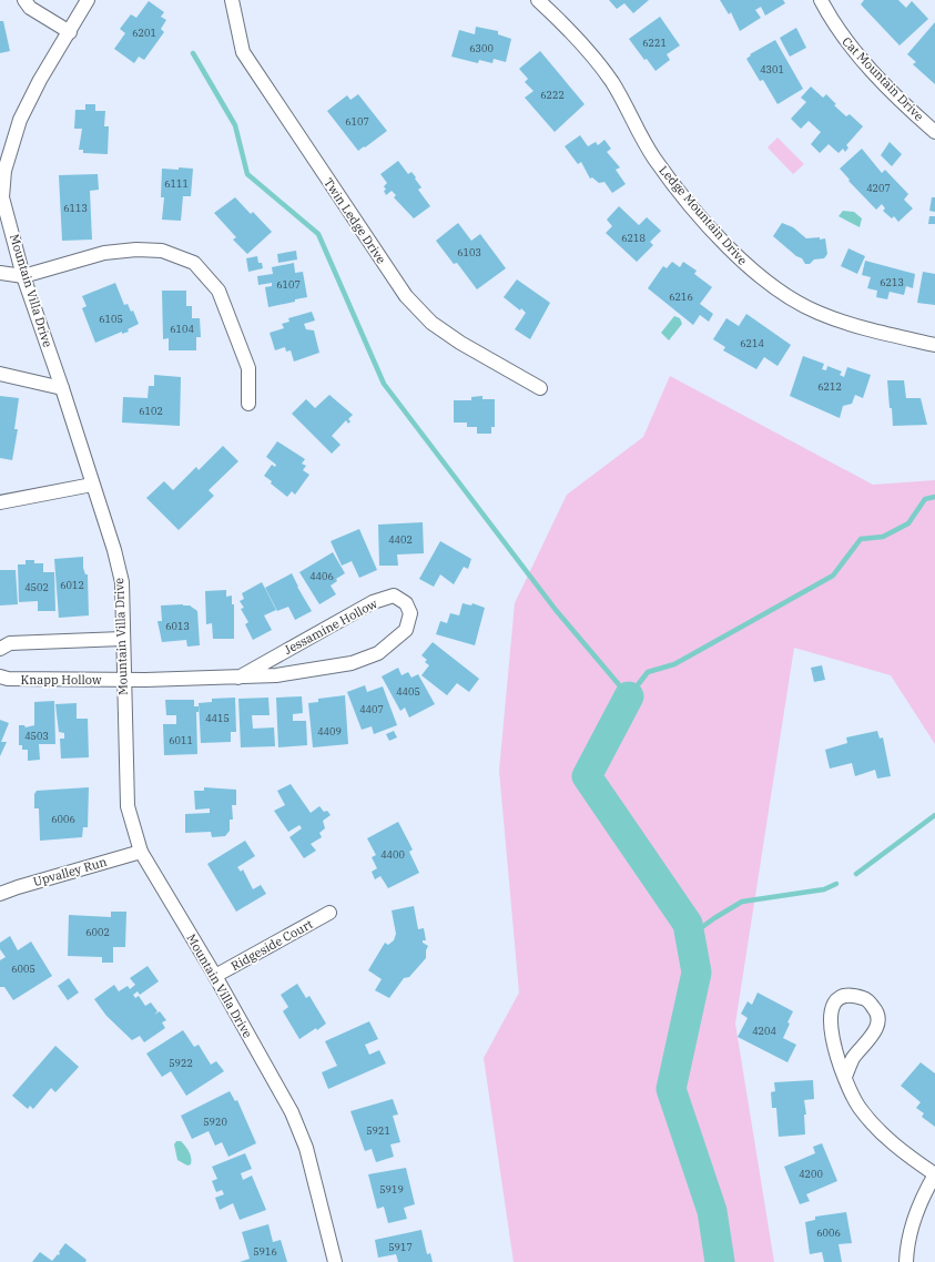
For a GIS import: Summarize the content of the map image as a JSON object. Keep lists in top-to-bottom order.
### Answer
{
  "streets": {
    "street": [
      "Cat Mountain Drive",
      "Ledge Mountain Drive",
      "Twin Ledge Drive",
      "Mountain Villa Drive",
      "Jessamine Hollow",
      "Knapp Hollow",
      "Upvalley Run",
      "Ridgeside Court"
    ]
  },
  "crossings": [
    ["Mountain Villa Drive", "Jessamine Hollow"],
    ["Mountain Villa Drive", "Knapp Hollow"],
    ["Mountain Villa Drive", "Upvalley Run"],
    ["Mountain Villa Drive", "Ridgeside Court"],
    ["Jessamine Hollow", "Knapp Hollow"]
  ],
  "house_numbers": [
    "6201",
    "6221",
    "6300",
    "4301",
    "6222",
    "6107",
    "6111",
    "4207",
    "6113",
    "6218",
    "6103",
    "6213",
    "6107",
    "6216",
    "6105",
    "6104",
    "6214",
    "6212",
    "6102",
    "4402",
    "4406",
    "6012",
    "4502",
    "6013",
    "4405",
    "4407",
    "4415",
    "4409",
    "4503",
    "6011",
    "6006",
    "4400",
    "6002",
    "6005",
    "4204",
    "5922",
    "5920",
    "5921",
    "4200",
    "5919",
    "6006",
    "5917",
    "5916"
  ]
}
